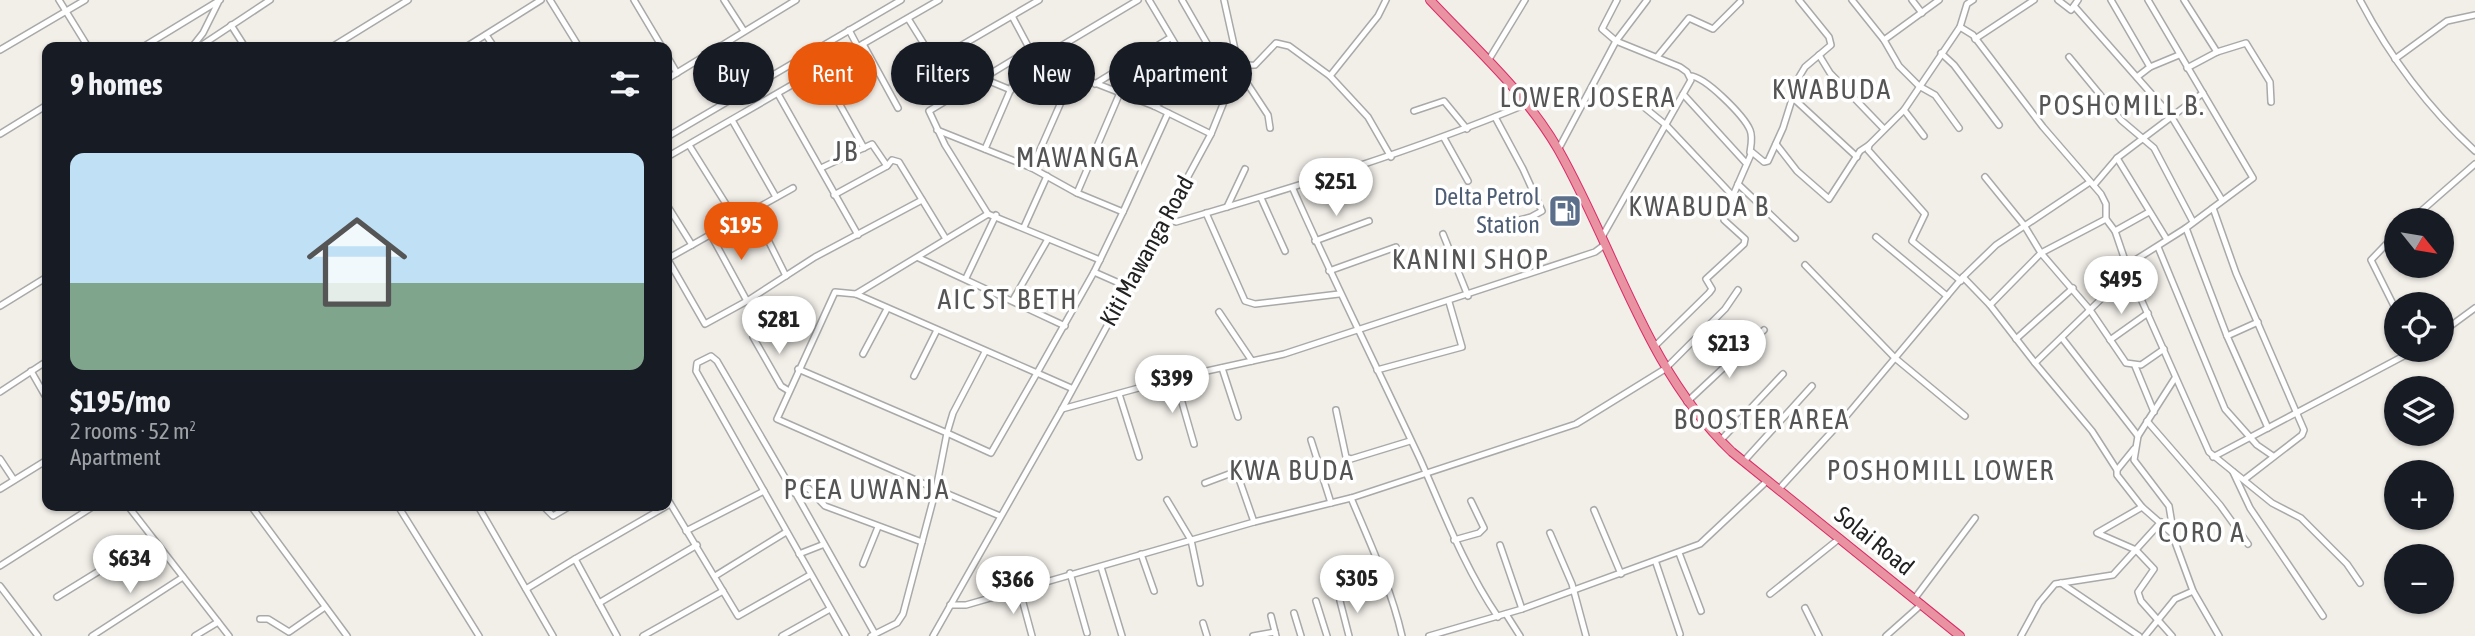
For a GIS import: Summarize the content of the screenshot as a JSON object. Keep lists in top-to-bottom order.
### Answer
{
  "streets": {
    "highway": ["Solai Road"],
    "street": ["Kiti Mawanga Road"]
  },
  "districts": [
    "KWABUDA",
    "LOWER JOSERA",
    "POSHOMILL B.",
    "JB",
    "MAWANGA",
    "KWABUDA B",
    "KANINI SHOP",
    "AIC ST BETH",
    "BOOSTER AREA",
    "KWA BUDA",
    "POSHOMILL LOWER",
    "PCEA UWANJA",
    "CORO A"
  ],
  "places": {
    "fuel station": ["Delta Petrol Station"]
  },
  "north": "bottom right",
  "page": {
    "chip": [
      "Buy",
      "Rent",
      "Filters",
      "New",
      "Apartment"
    ],
    "heading": "9 homes",
    "list": [
      {
        "name": "$195/mo",
        "note": "2 rooms · 52 m² · Apartment"
      }
    ],
    "price": [
      "$251",
      "$195",
      "$495",
      "$281",
      "$213",
      "$399",
      "$634",
      "$305",
      "$366"
    ],
    "map_buttons": ["+", "−"]
  }
}
